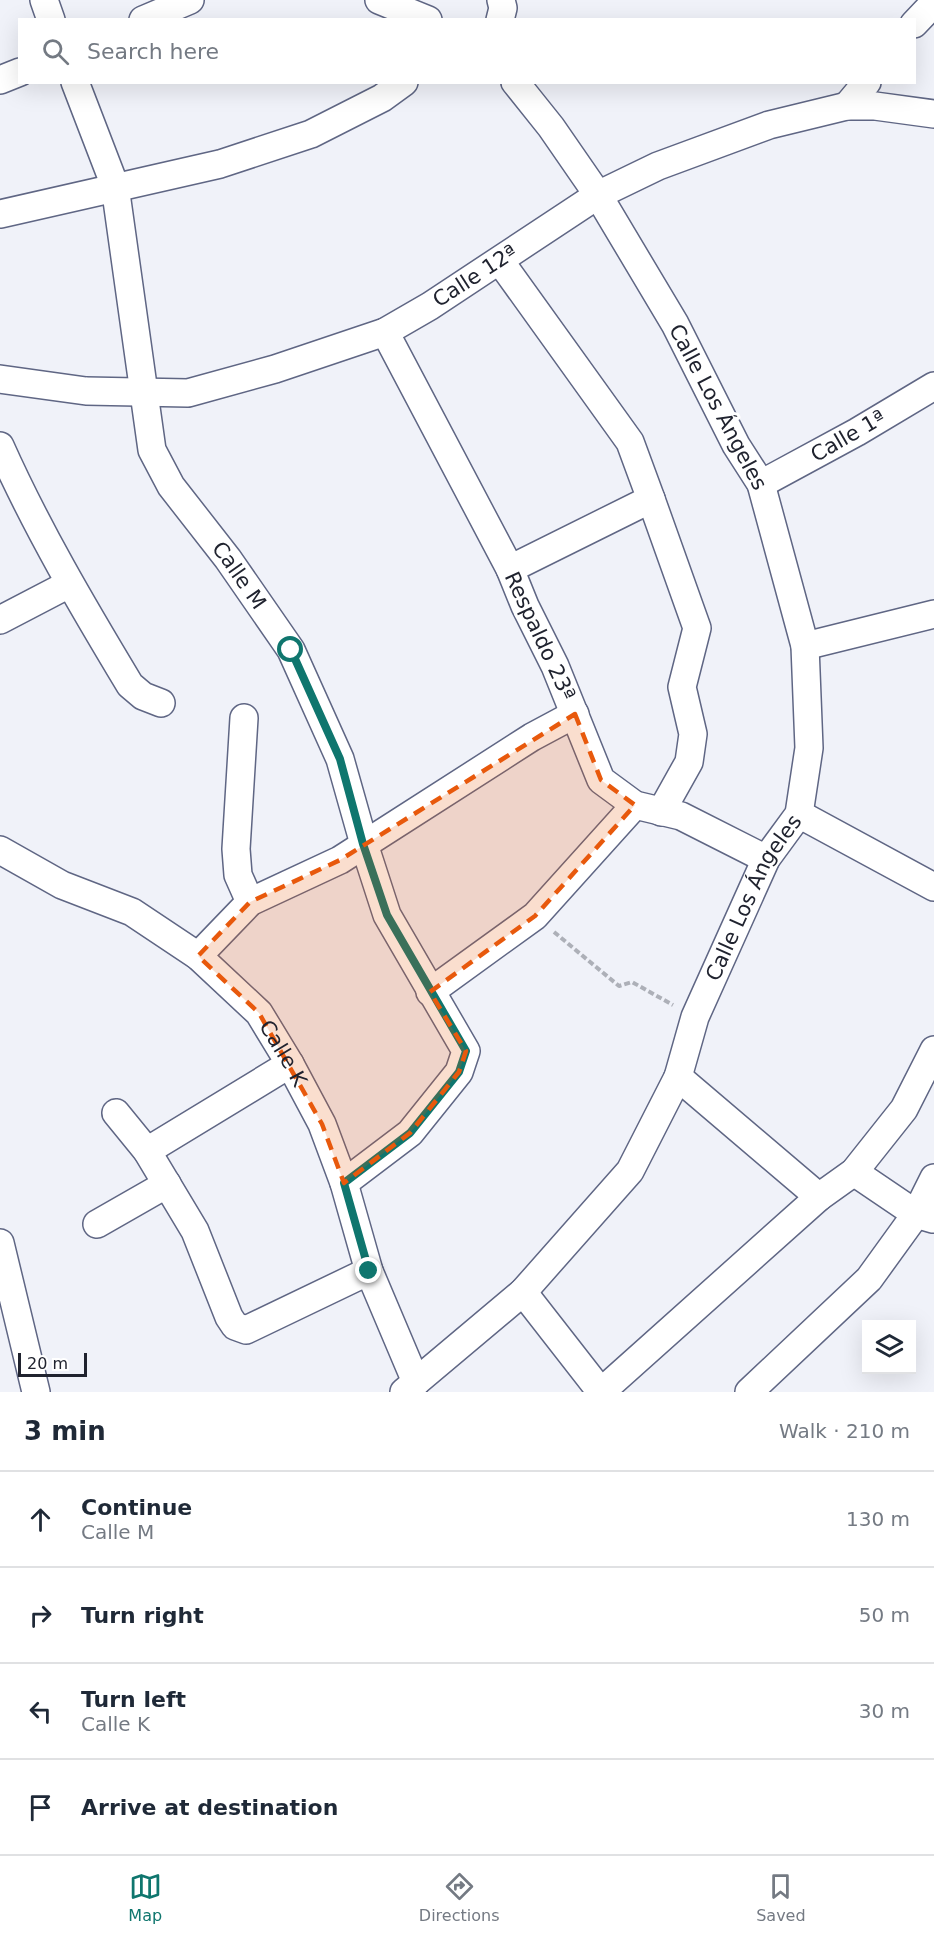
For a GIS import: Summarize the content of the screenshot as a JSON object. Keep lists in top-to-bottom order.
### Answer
{
  "streets": {
    "street": [
      "Calle 12ª",
      "Calle Los Ángeles",
      "Calle 1ª",
      "Calle M",
      "Respaldo 23ª",
      "Calle K"
    ]
  },
  "crossings": [
    ["Calle 12ª", "Calle Los Ángeles"],
    ["Calle 12ª", "Calle M"],
    ["Calle 12ª", "Respaldo 23ª"],
    ["Calle Los Ángeles", "Calle 1ª"],
    ["Calle Los Ángeles", "Respaldo 23ª"],
    ["Calle Los Ángeles", "Calle K"],
    ["Calle M", "Calle K"]
  ],
  "scale_bar": "20 m",
  "page": {
    "search": "Search here",
    "scale": "20 m",
    "heading": ["3 min", "Walk · 210 m"],
    "list": [
      ["Continue", "Calle M", "130 m"],
      ["Turn right", "50 m"],
      ["Turn left", "Calle K", "30 m"],
      "Arrive at destination"
    ],
    "nav": ["Map", "Directions", "Saved"]
  }
}
